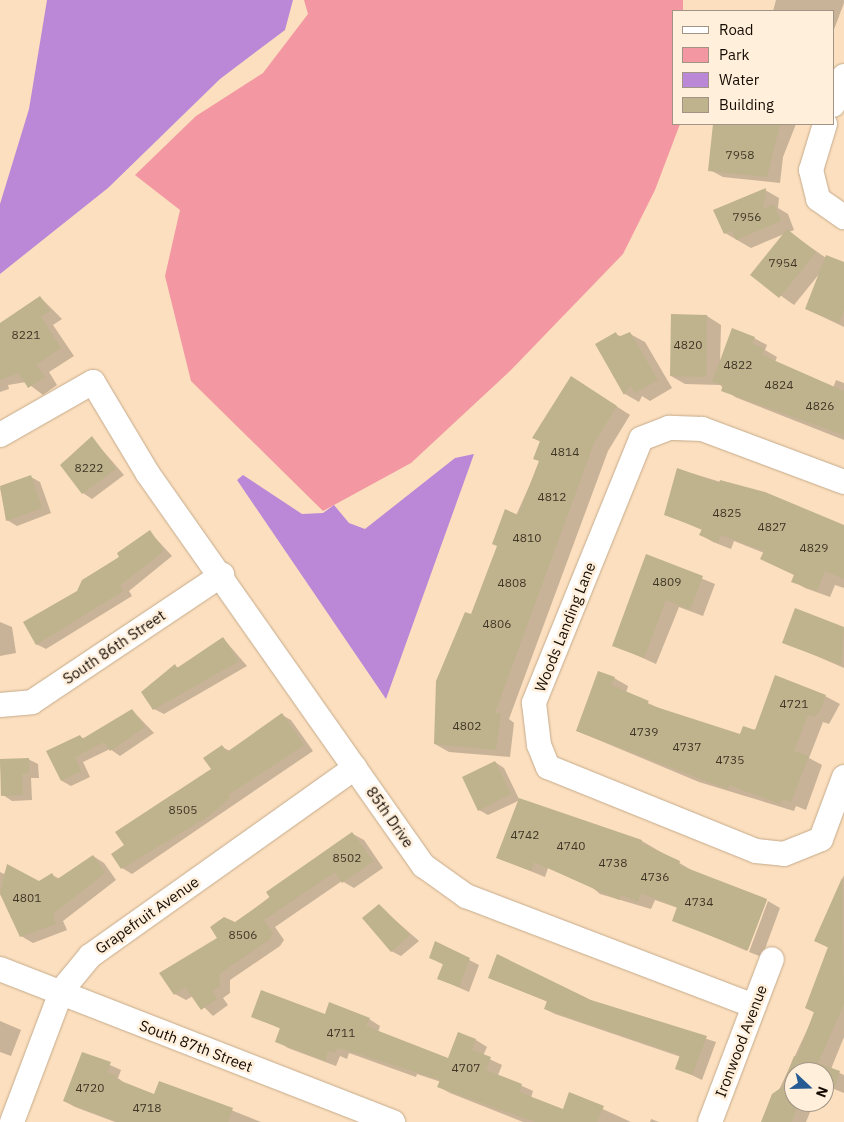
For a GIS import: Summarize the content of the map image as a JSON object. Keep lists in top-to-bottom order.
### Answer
{
  "streets": {
    "street": [
      "Woods Landing Lane",
      "South 86th Street",
      "85th Drive",
      "Grapefruit Avenue",
      "Ironwood Avenue",
      "South 87th Street"
    ]
  },
  "crossings": [
    ["South 86th Street", "85th Drive"],
    ["85th Drive", "Grapefruit Avenue"],
    ["85th Drive", "Ironwood Avenue"],
    ["Grapefruit Avenue", "South 87th Street"]
  ],
  "house_numbers": [
    "7958",
    "7956",
    "7954",
    "8221",
    "4820",
    "4822",
    "4824",
    "4826",
    "4814",
    "8222",
    "4812",
    "4825",
    "4827",
    "4810",
    "4829",
    "4809",
    "4808",
    "4806",
    "4721",
    "4802",
    "4739",
    "4737",
    "4735",
    "8505",
    "4742",
    "4740",
    "8502",
    "4738",
    "4736",
    "4801",
    "4734",
    "8506",
    "4711",
    "4707",
    "4720",
    "4718"
  ],
  "legend": [
    "Road",
    "Park",
    "Water",
    "Building"
  ],
  "north": "right"
}
